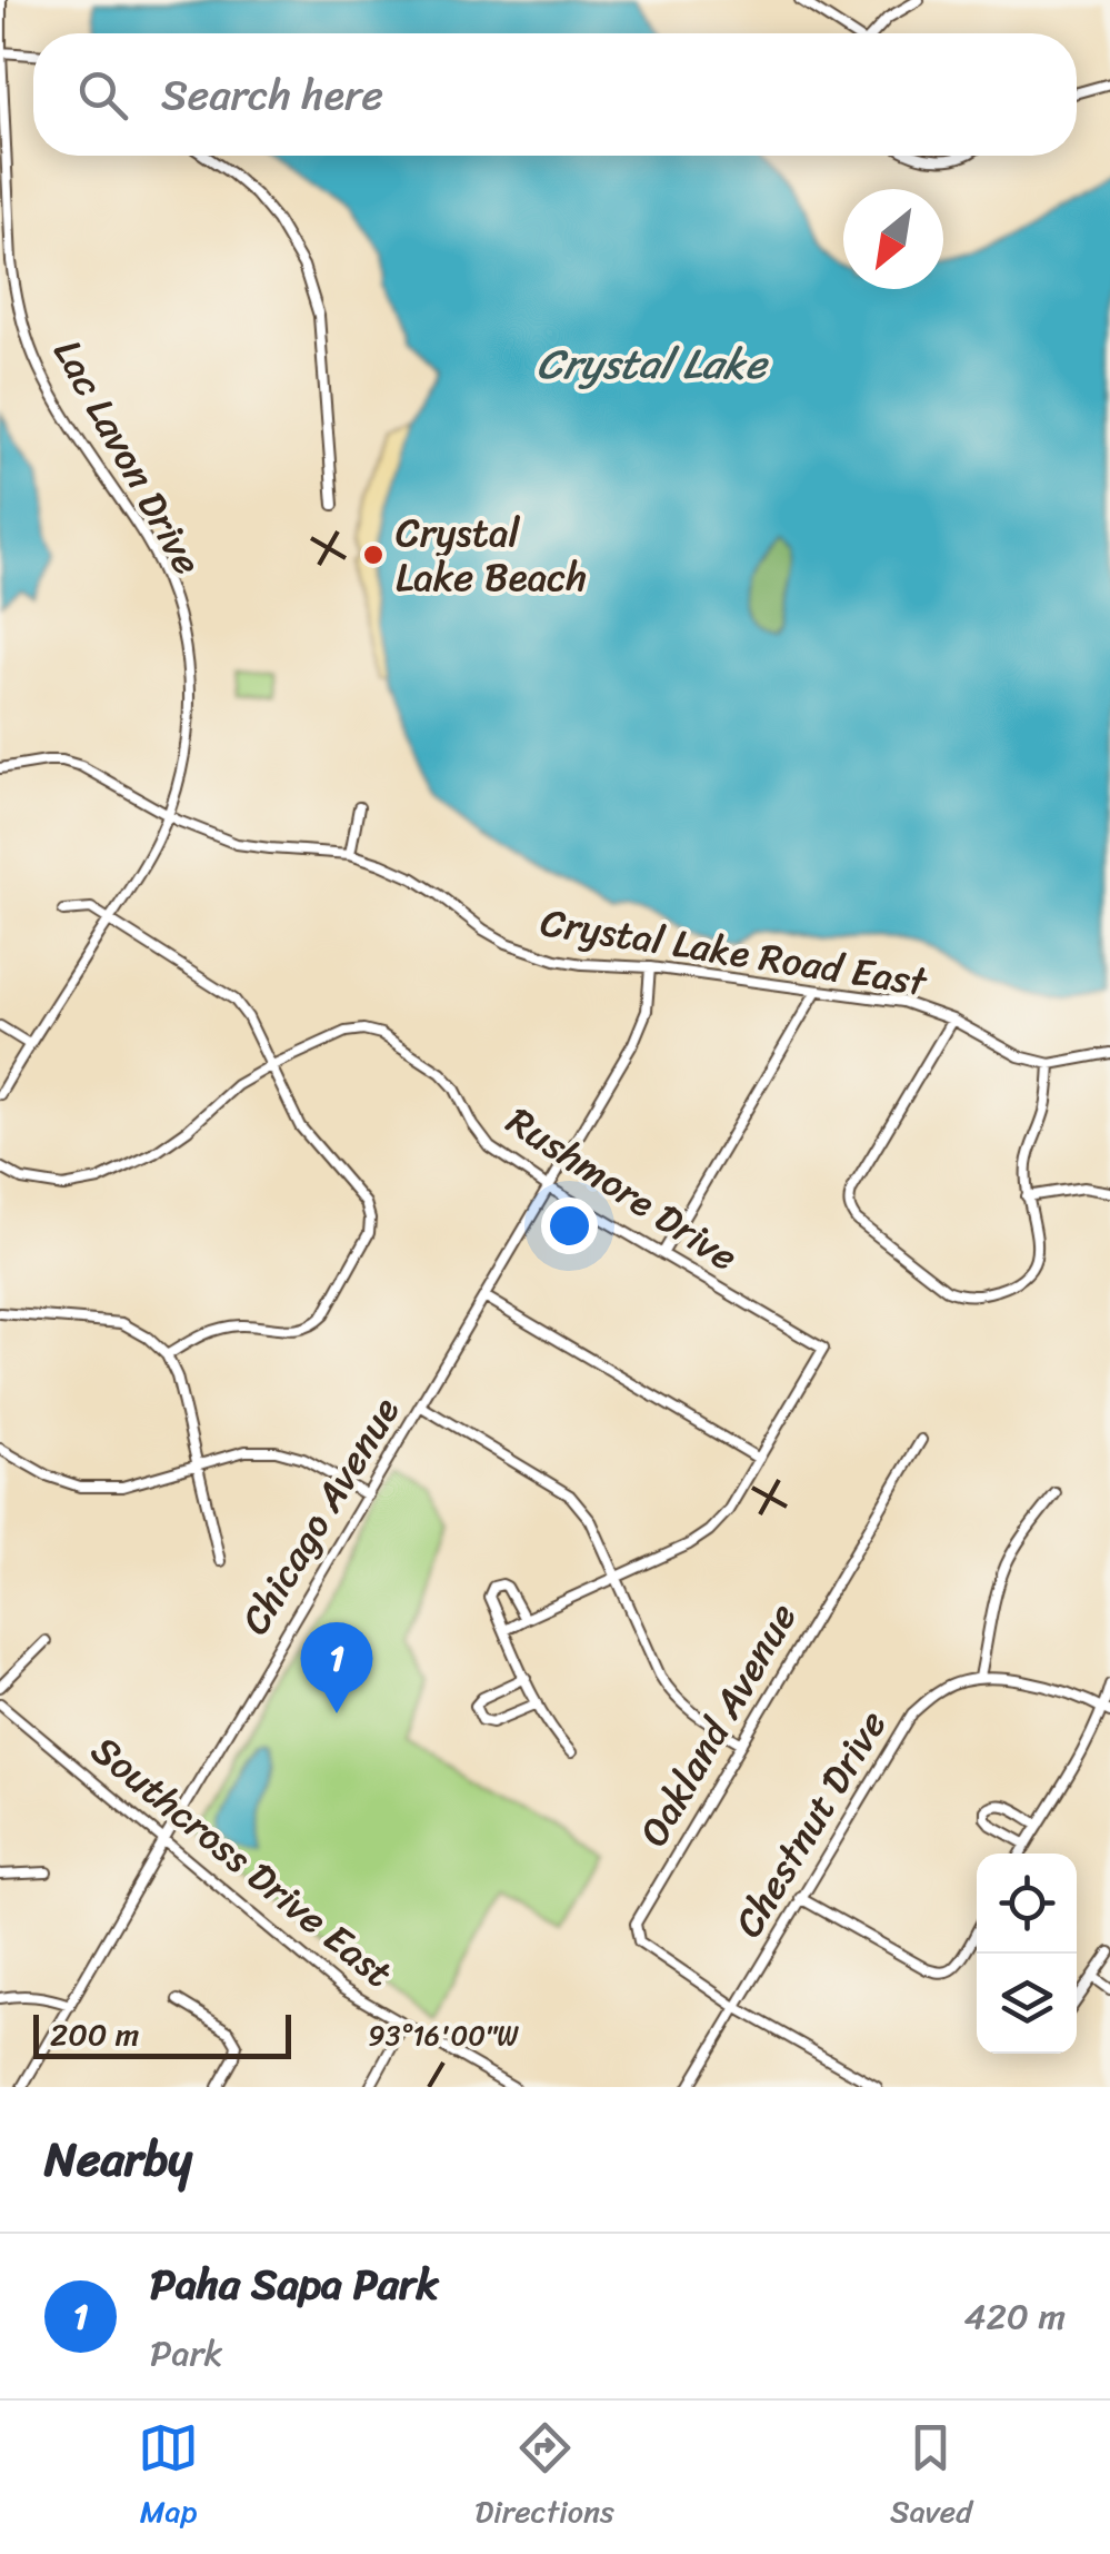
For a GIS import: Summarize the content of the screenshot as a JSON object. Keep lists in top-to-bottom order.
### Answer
{
  "streets": {
    "street": [
      "Lac Lavon Drive",
      "Crystal Lake Road East",
      "Rushmore Drive",
      "Chicago Avenue",
      "Oakland Avenue",
      "Chestnut Drive",
      "Southcross Drive East"
    ]
  },
  "crossings": [
    ["Lac Lavon Drive", "Crystal Lake Road East"],
    ["Crystal Lake Road East", "Chicago Avenue"],
    ["Rushmore Drive", "Chicago Avenue"],
    ["Chicago Avenue", "Southcross Drive East"],
    ["Oakland Avenue", "Chestnut Drive"]
  ],
  "water": ["Crystal Lake"],
  "places": ["Crystal Lake Beach"],
  "scale_bar": "200 m",
  "north": "bottom left",
  "page": {
    "search": "Search here",
    "pins": "1",
    "scale": "200 m",
    "heading": "Nearby",
    "list": [
      {
        "mark": "1",
        "name": "Paha Sapa Park",
        "note": "Park",
        "value": "420 m"
      }
    ],
    "nav": ["Map", "Directions", "Saved"]
  },
  "coordinates": ["93°16'00\"W"]
}
